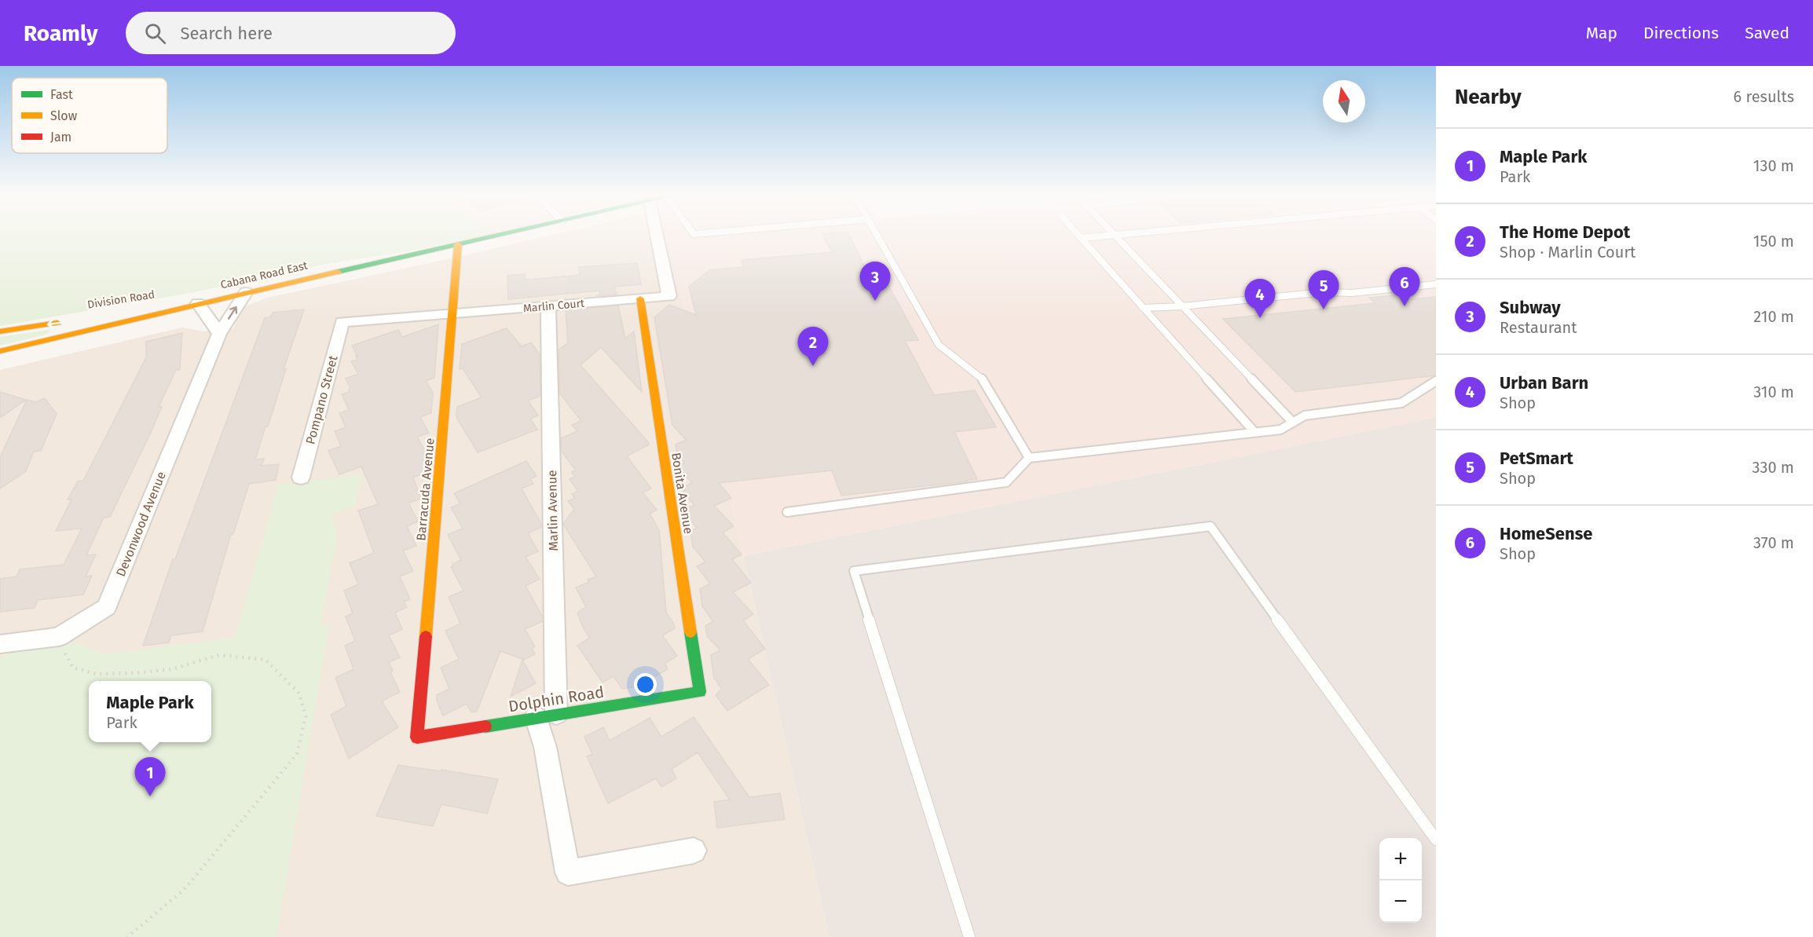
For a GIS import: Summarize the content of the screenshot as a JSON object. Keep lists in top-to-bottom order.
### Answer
{
  "streets": {
    "street": [
      "Cabana Road East",
      "Division Road",
      "Marlin Court",
      "Pompano Street",
      "Barracuda Avenue",
      "Bonita Avenue",
      "Marlin Avenue",
      "Devonwood Avenue",
      "Dolphin Road"
    ]
  },
  "crossings": [
    ["Cabana Road East", "Division Road"],
    ["Cabana Road East", "Barracuda Avenue"],
    ["Cabana Road East", "Devonwood Avenue"],
    ["Division Road", "Devonwood Avenue"],
    ["Marlin Court", "Pompano Street"],
    ["Marlin Court", "Barracuda Avenue"],
    ["Marlin Court", "Bonita Avenue"],
    ["Marlin Court", "Marlin Avenue"],
    ["Barracuda Avenue", "Dolphin Road"],
    ["Bonita Avenue", "Dolphin Road"],
    ["Marlin Avenue", "Dolphin Road"]
  ],
  "legend": ["Fast", "Slow", "Jam"],
  "north": "top",
  "page": {
    "header": "Roamly",
    "search": "Search here",
    "nav": ["Map", "Directions", "Saved"],
    "heading": ["Nearby", "6 results"],
    "list": [
      {
        "mark": "1",
        "name": "Maple Park",
        "note": "Park",
        "value": "130 m"
      },
      {
        "mark": "2",
        "name": "The Home Depot",
        "note": "Shop · Marlin Court",
        "value": "150 m"
      },
      {
        "mark": "3",
        "name": "Subway",
        "note": "Restaurant",
        "value": "210 m"
      },
      {
        "mark": "4",
        "name": "Urban Barn",
        "note": "Shop",
        "value": "310 m"
      },
      {
        "mark": "5",
        "name": "PetSmart",
        "note": "Shop",
        "value": "330 m"
      },
      {
        "mark": "6",
        "name": "HomeSense",
        "note": "Shop",
        "value": "370 m"
      }
    ],
    "pins": [
      "3",
      "6",
      "5",
      "4",
      "2",
      "1"
    ],
    "popup": ["Maple Park", "Park"],
    "map_buttons": ["+", "−"]
  }
}
